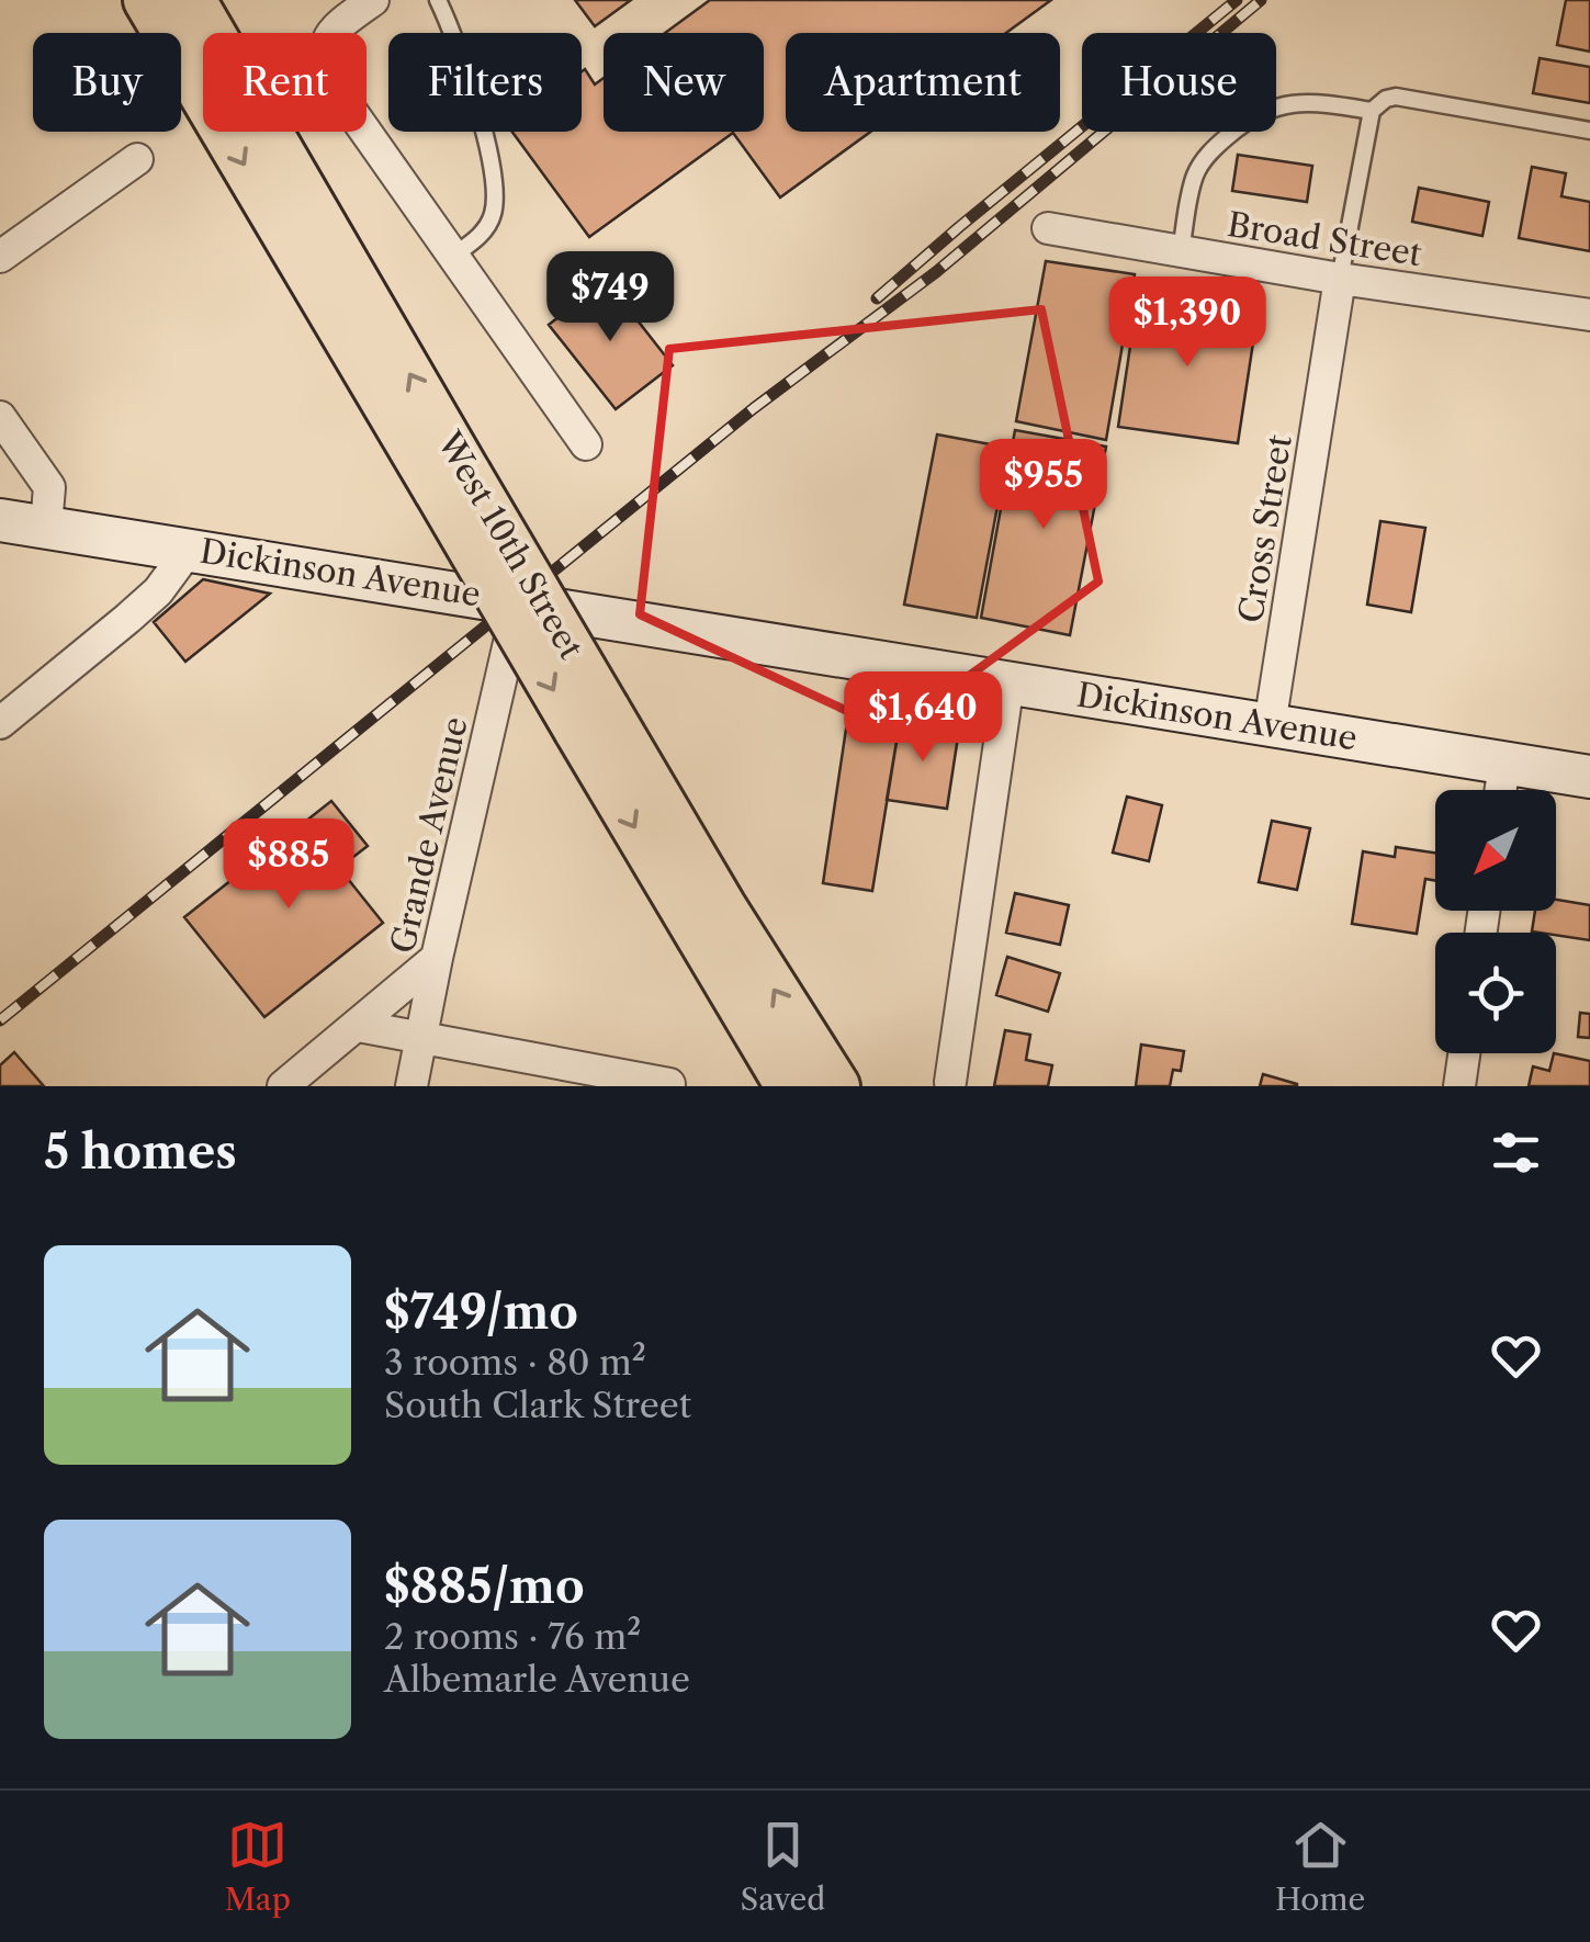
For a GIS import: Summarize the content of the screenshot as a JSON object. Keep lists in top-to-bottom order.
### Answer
{
  "streets": {
    "main road": ["West 10th Street", "Dickinson Avenue"],
    "street": ["Broad Street", "Cross Street", "Grande Avenue"]
  },
  "crossings": [
    ["Broad Street", "Cross Street"],
    ["Cross Street", "Dickinson Avenue"],
    ["Dickinson Avenue", "Grande Avenue"]
  ],
  "north": "bottom left",
  "page": {
    "chip": [
      "Buy",
      "Rent",
      "Filters",
      "New",
      "Apartment",
      "House"
    ],
    "price": [
      "$749",
      "$1,390",
      "$955",
      "$1,640",
      "$885"
    ],
    "heading": "5 homes",
    "list": [
      {
        "name": "$749/mo",
        "note": "3 rooms · 80 m² · South Clark Street"
      },
      {
        "name": "$885/mo",
        "note": "2 rooms · 76 m² · Albemarle Avenue"
      }
    ],
    "tabs": ["Map", "Saved", "Home"]
  }
}
